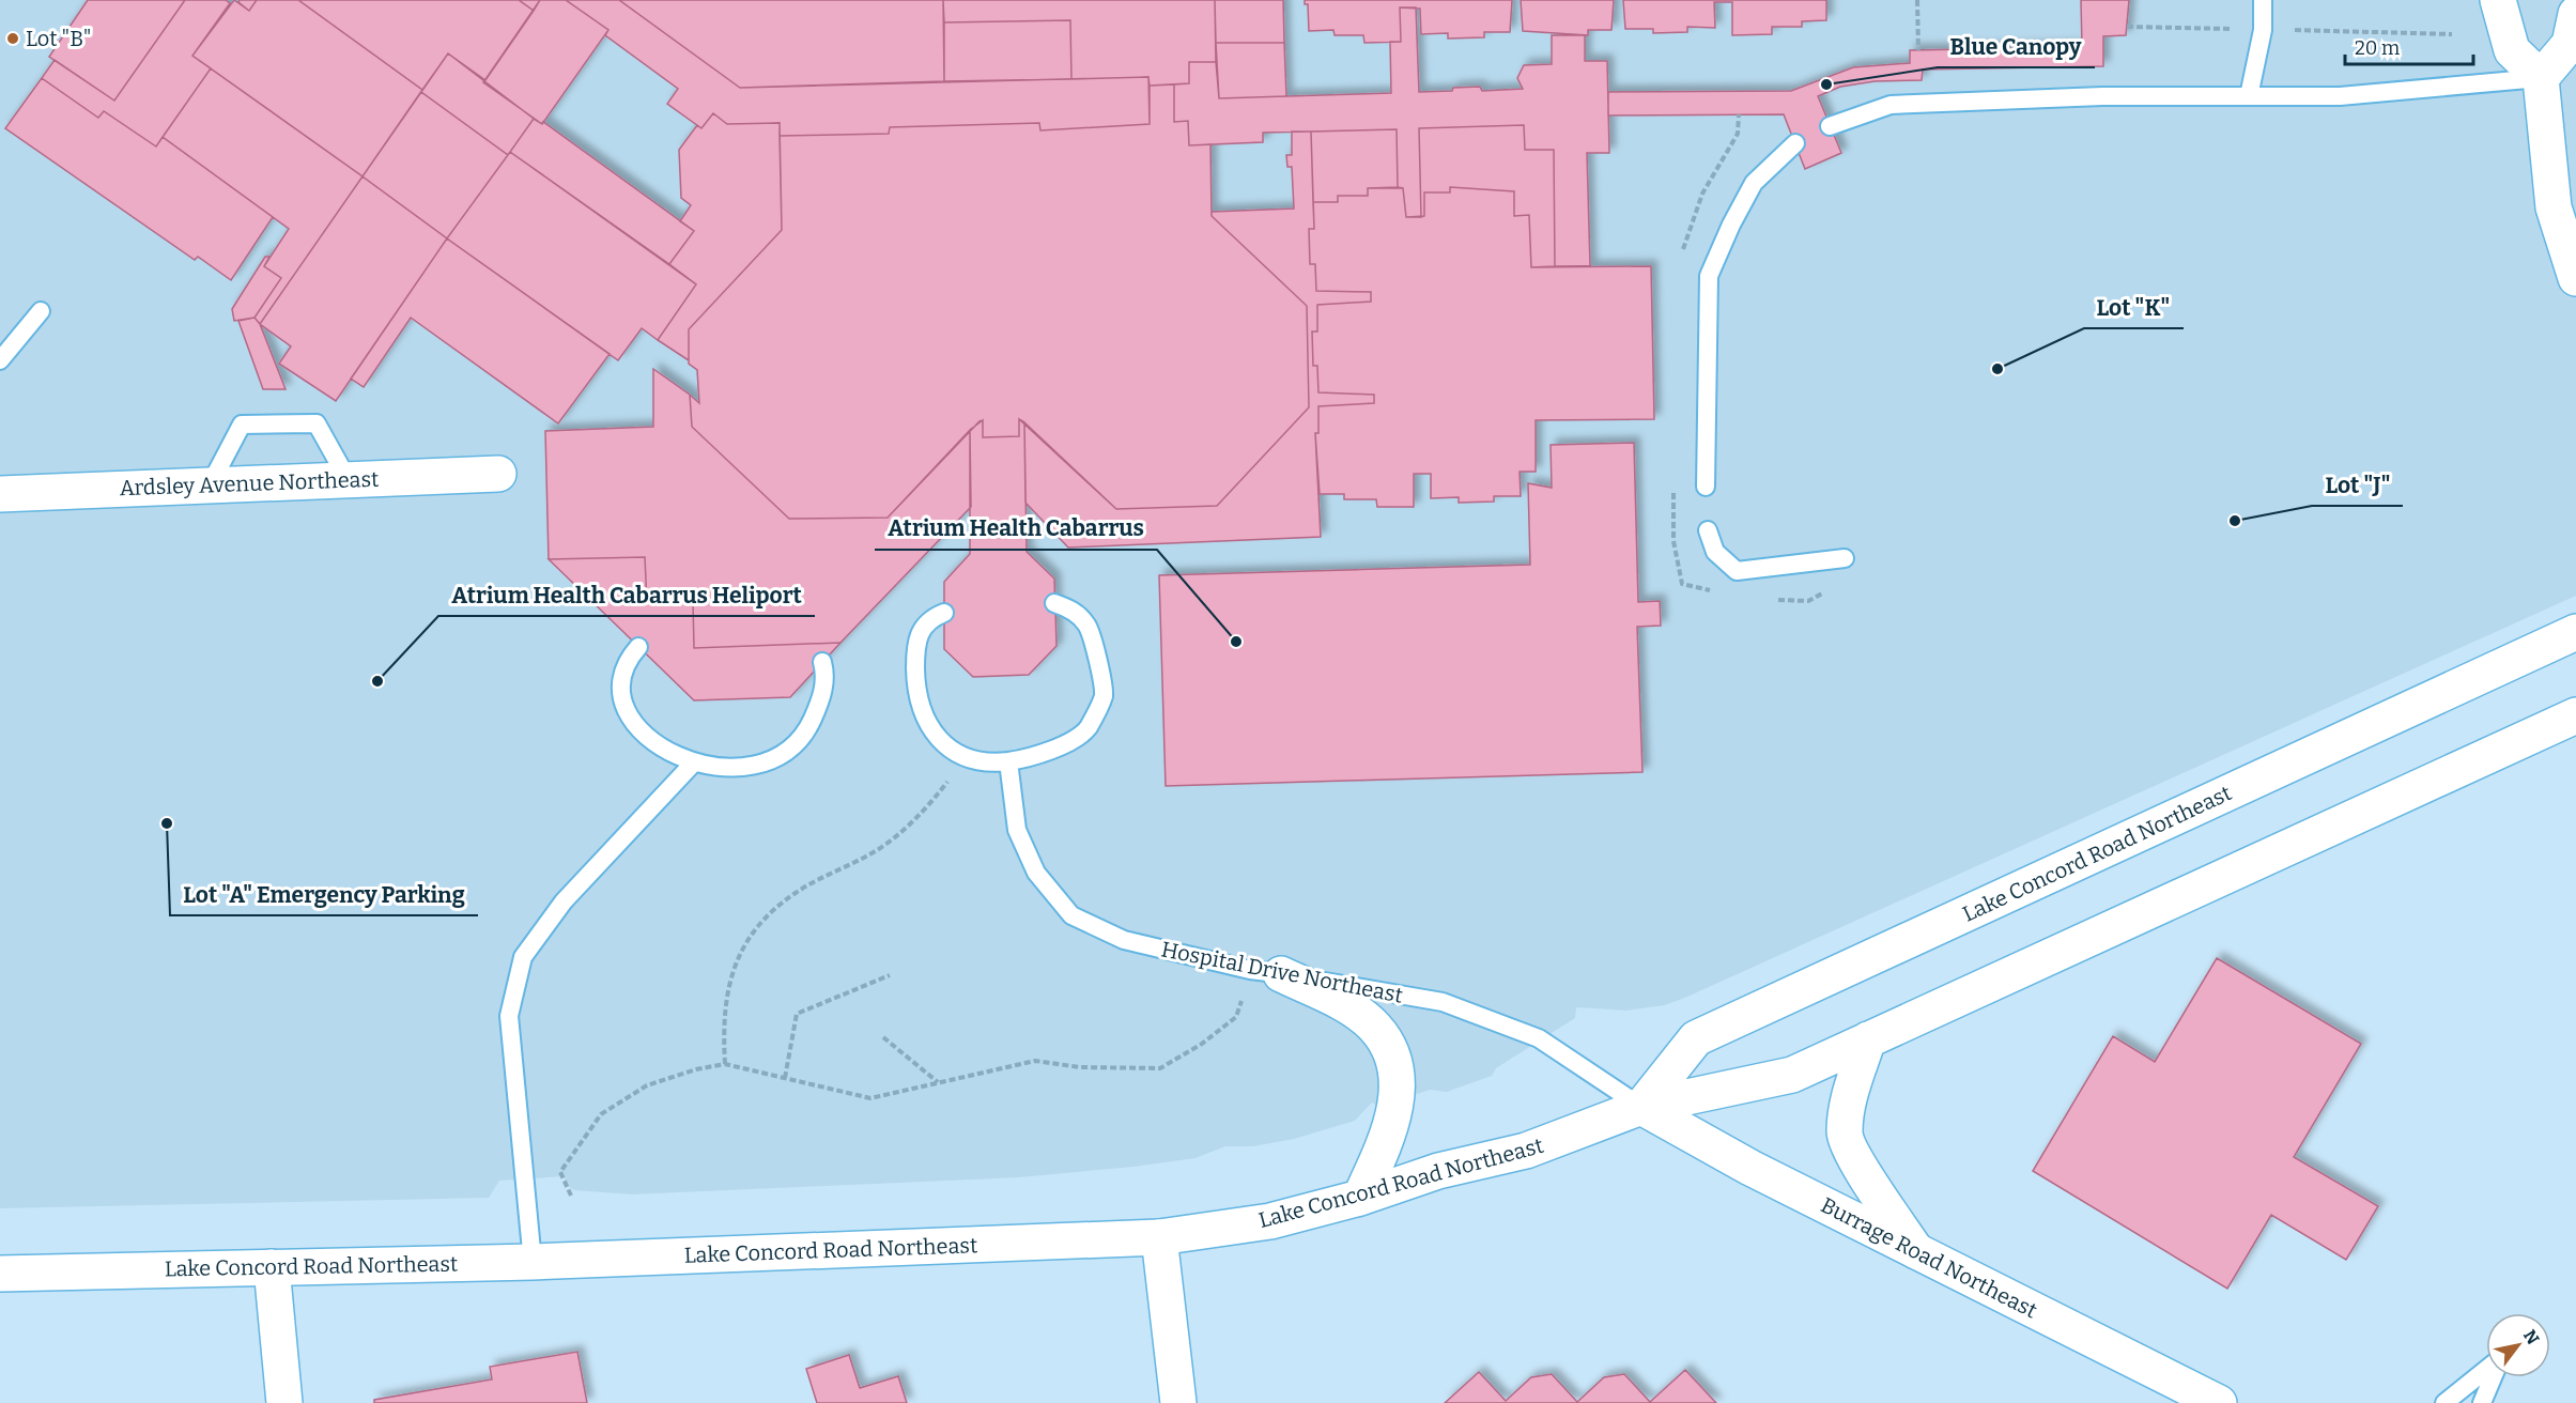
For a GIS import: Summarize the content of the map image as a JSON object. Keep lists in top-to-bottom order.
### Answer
{
  "streets": {
    "main road": ["Ardsley Avenue Northeast", "Lake Concord Road Northeast", "Burrage Road Northeast"],
    "lane": ["Hospital Drive Northeast"]
  },
  "crossings": [
    ["Lake Concord Road Northeast", "Hospital Drive Northeast"],
    ["Lake Concord Road Northeast", "Burrage Road Northeast"],
    ["Hospital Drive Northeast", "Burrage Road Northeast"]
  ],
  "places": [
    "Lot \"B\"",
    "Blue Canopy",
    "Lot \"K\"",
    "Lot \"J\"",
    "Atrium Health Cabarrus",
    "Atrium Health Cabarrus Heliport",
    "Lot \"A\" Emergency Parking"
  ],
  "scale_bar": "20 m",
  "north": "top right"
}
